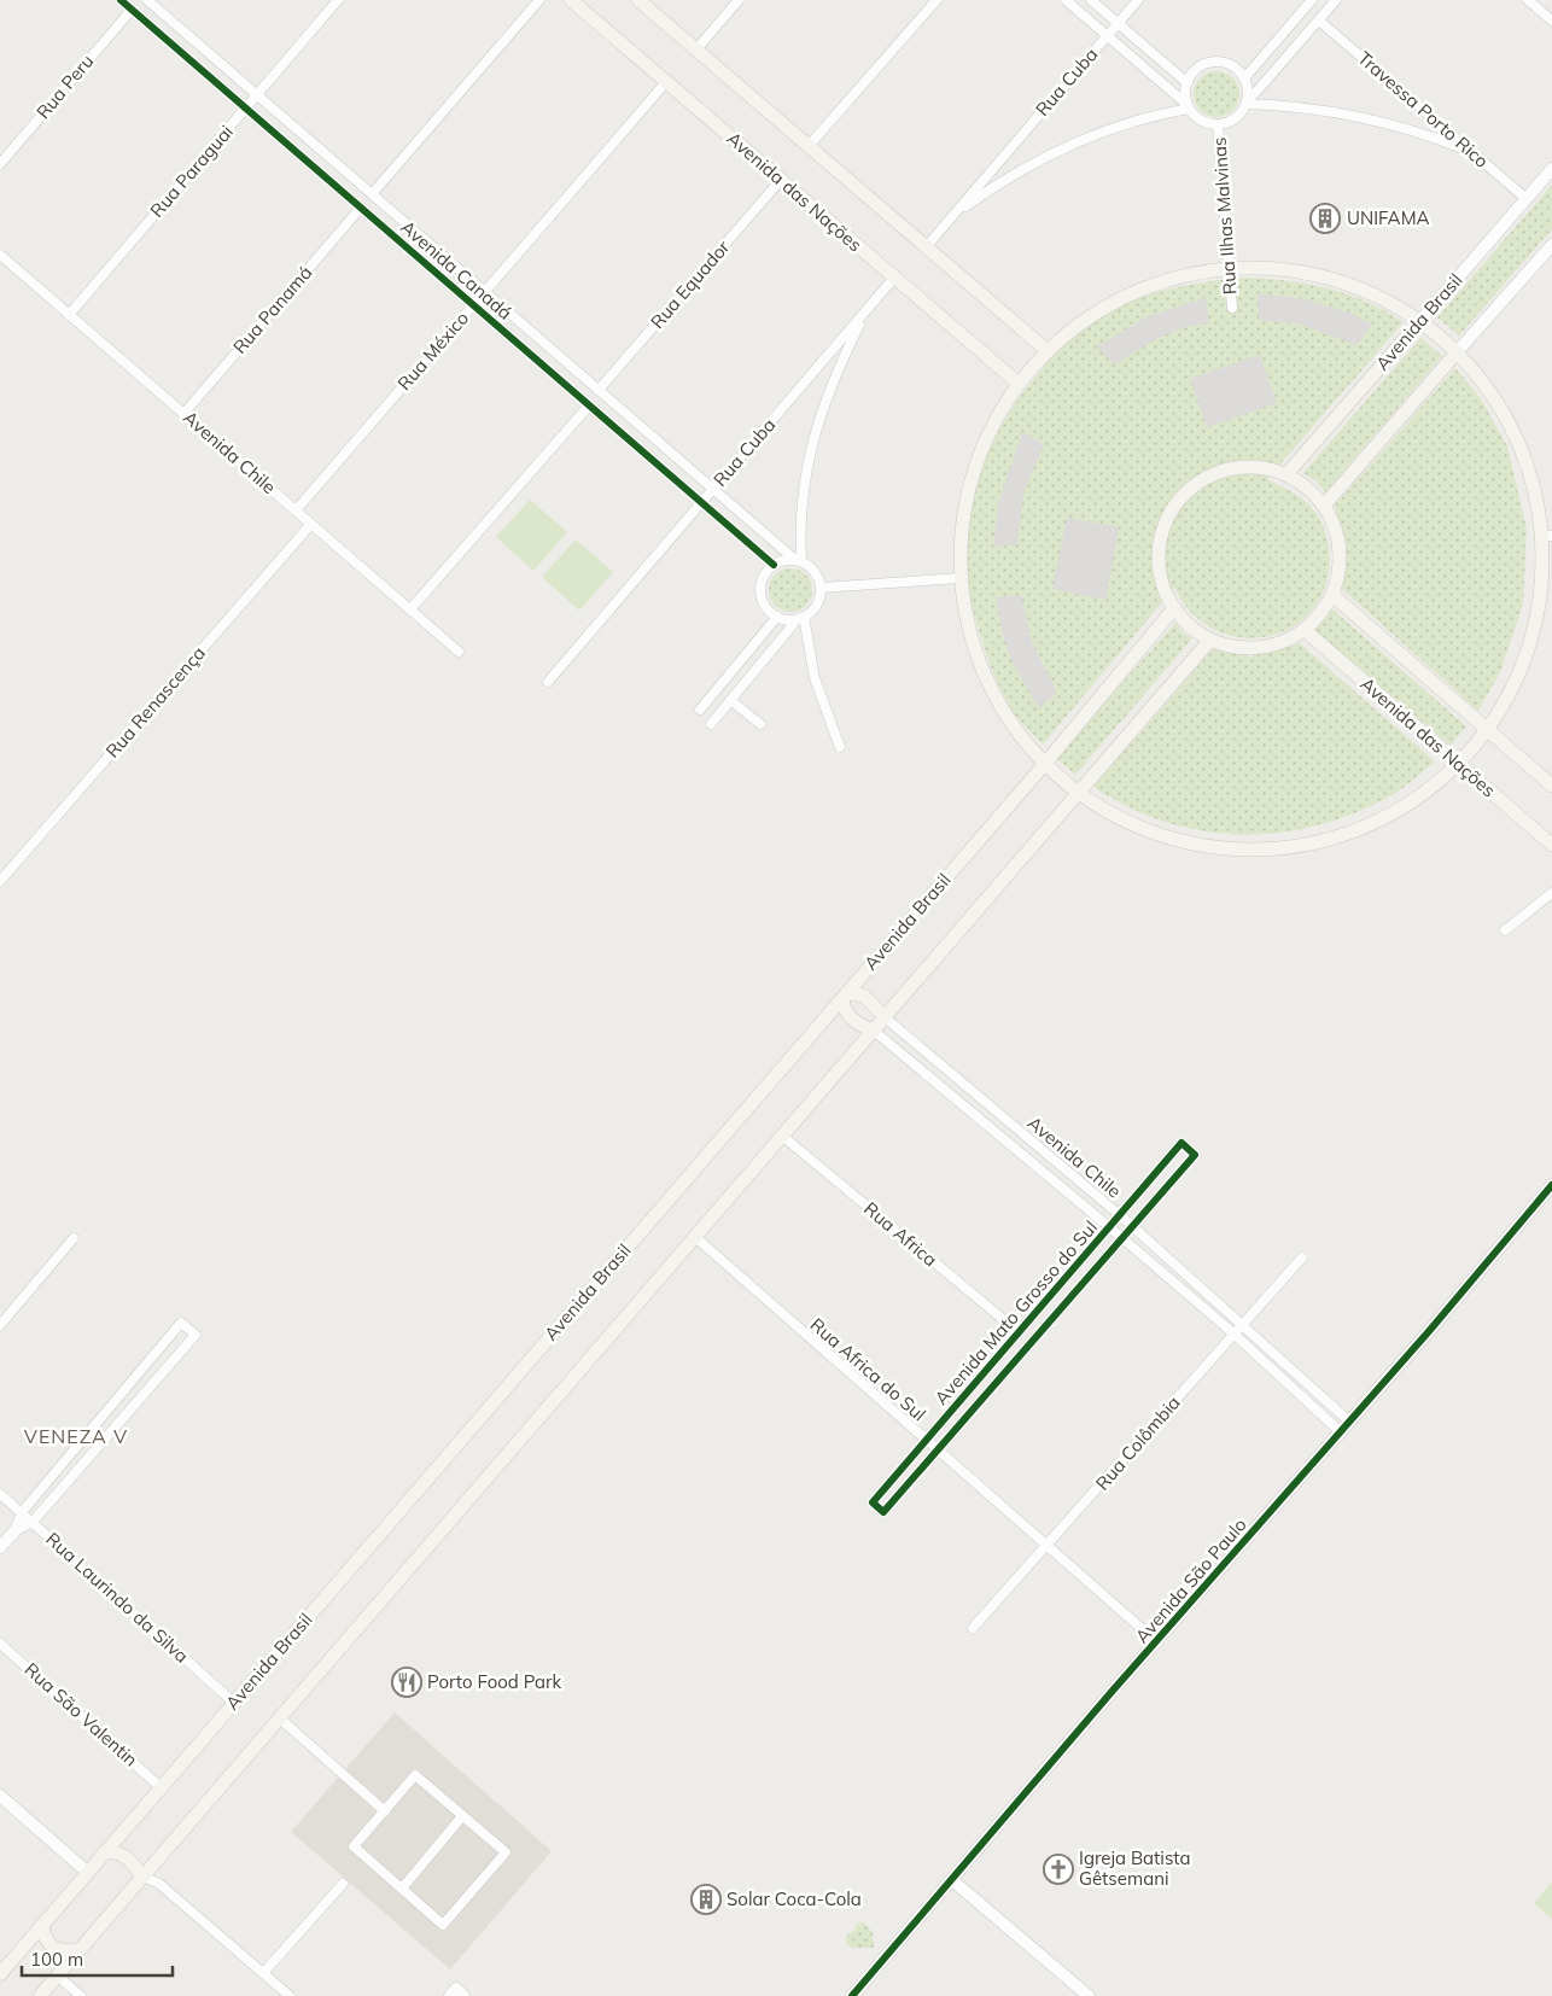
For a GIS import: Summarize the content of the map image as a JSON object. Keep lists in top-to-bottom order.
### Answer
{
  "streets": {
    "main road": ["Avenida das Nações", "Avenida Brasil"],
    "street": [
      "Rua Cuba",
      "Rua Peru",
      "Travessa Porto Rico",
      "Rua Paraguai",
      "Rua Ilhas Malvinas",
      "Avenida Canadá",
      "Rua Equador",
      "Rua Panamá",
      "Rua México",
      "Avenida Chile",
      "Rua Renascença",
      "Rua Africa",
      "Avenida Mato Grosso do Sul",
      "Rua Africa do Sul",
      "Rua Colômbia",
      "Avenida São Paulo",
      "Rua Laurindo da Silva",
      "Rua São Valentin"
    ]
  },
  "crossings": [
    ["Rua Cuba", "Avenida das Nações"],
    ["Rua Cuba", "Avenida Canadá"],
    ["Rua Peru", "Avenida Canadá"],
    ["Travessa Porto Rico", "Avenida Brasil"],
    ["Rua Paraguai", "Avenida Canadá"],
    ["Rua Paraguai", "Avenida Chile"],
    ["Avenida das Nações", "Rua Equador"],
    ["Avenida das Nações", "Avenida Brasil"],
    ["Avenida das Nações", "Rua México"],
    ["Avenida Canadá", "Rua Equador"],
    ["Avenida Canadá", "Rua Panamá"],
    ["Avenida Canadá", "Rua México"],
    ["Rua Panamá", "Avenida Chile"],
    ["Avenida Brasil", "Rua Laurindo da Silva"],
    ["Avenida Brasil", "Rua São Valentin"],
    ["Rua México", "Avenida Chile"],
    ["Avenida Chile", "Rua Renascença"],
    ["Avenida Chile", "Avenida Mato Grosso do Sul"],
    ["Avenida Chile", "Rua Colômbia"],
    ["Avenida Chile", "Avenida São Paulo"],
    ["Rua Africa", "Avenida Mato Grosso do Sul"],
    ["Avenida Mato Grosso do Sul", "Rua Africa do Sul"],
    ["Rua Africa do Sul", "Rua Colômbia"],
    ["Rua Africa do Sul", "Avenida São Paulo"]
  ],
  "districts": ["VENEZA V"],
  "places": {
    "building": ["UNIFAMA", "Solar Coca-Cola"],
    "restaurant": ["Porto Food Park"],
    "church": ["Igreja Batista Gêtsemani"]
  },
  "scale_bar": "100 m"
}
